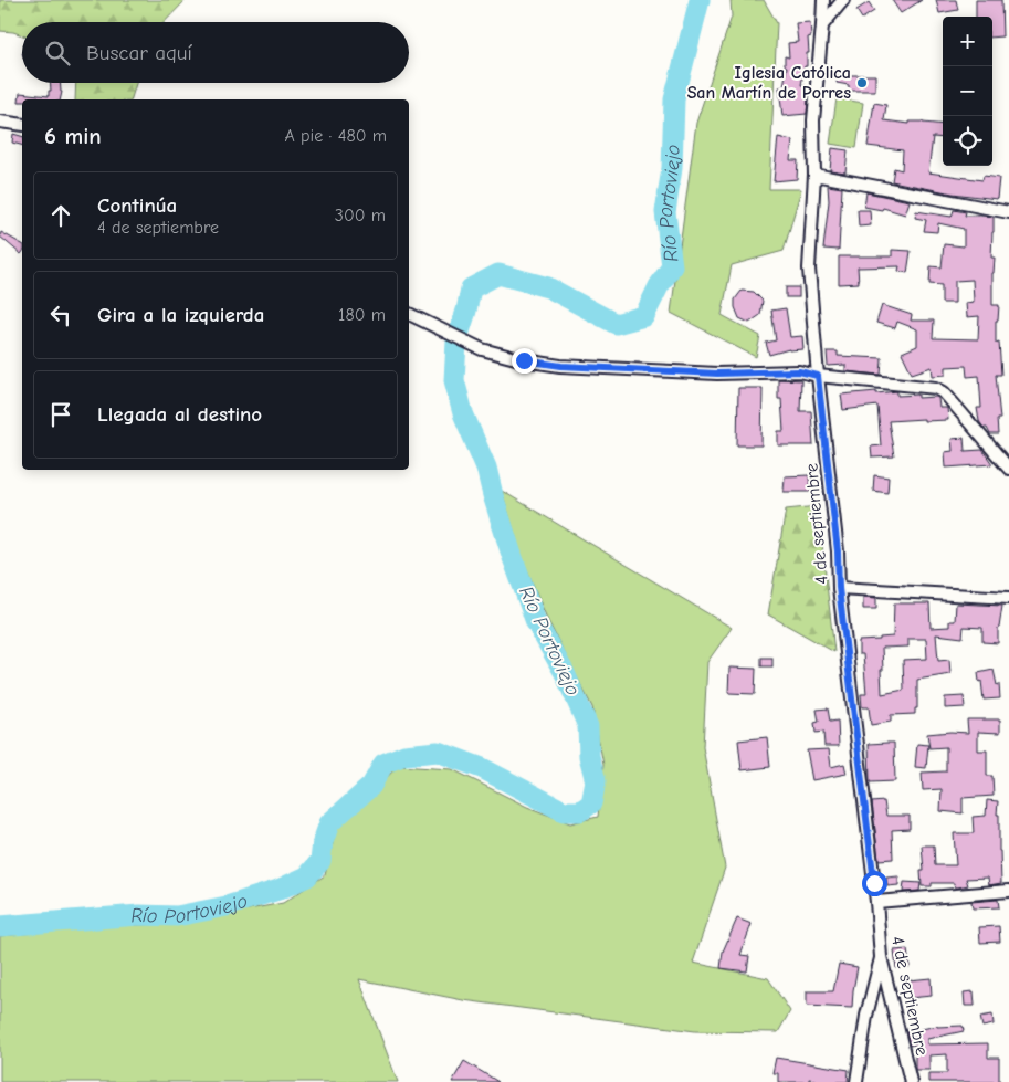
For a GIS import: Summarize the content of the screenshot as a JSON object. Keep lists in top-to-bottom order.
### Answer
{
  "streets": {
    "street": ["4 de septiembre"]
  },
  "water": ["Río Portoviejo"],
  "places": ["Iglesia Católica San Martín de Porres"],
  "page": {
    "map_buttons": ["+", "−"],
    "search": "Buscar aquí",
    "heading": ["6 min", "A pie · 480 m"],
    "list": [
      ["Continúa", "4 de septiembre", "300 m"],
      ["Gira a la izquierda", "180 m"],
      "Llegada al destino"
    ]
  }
}
